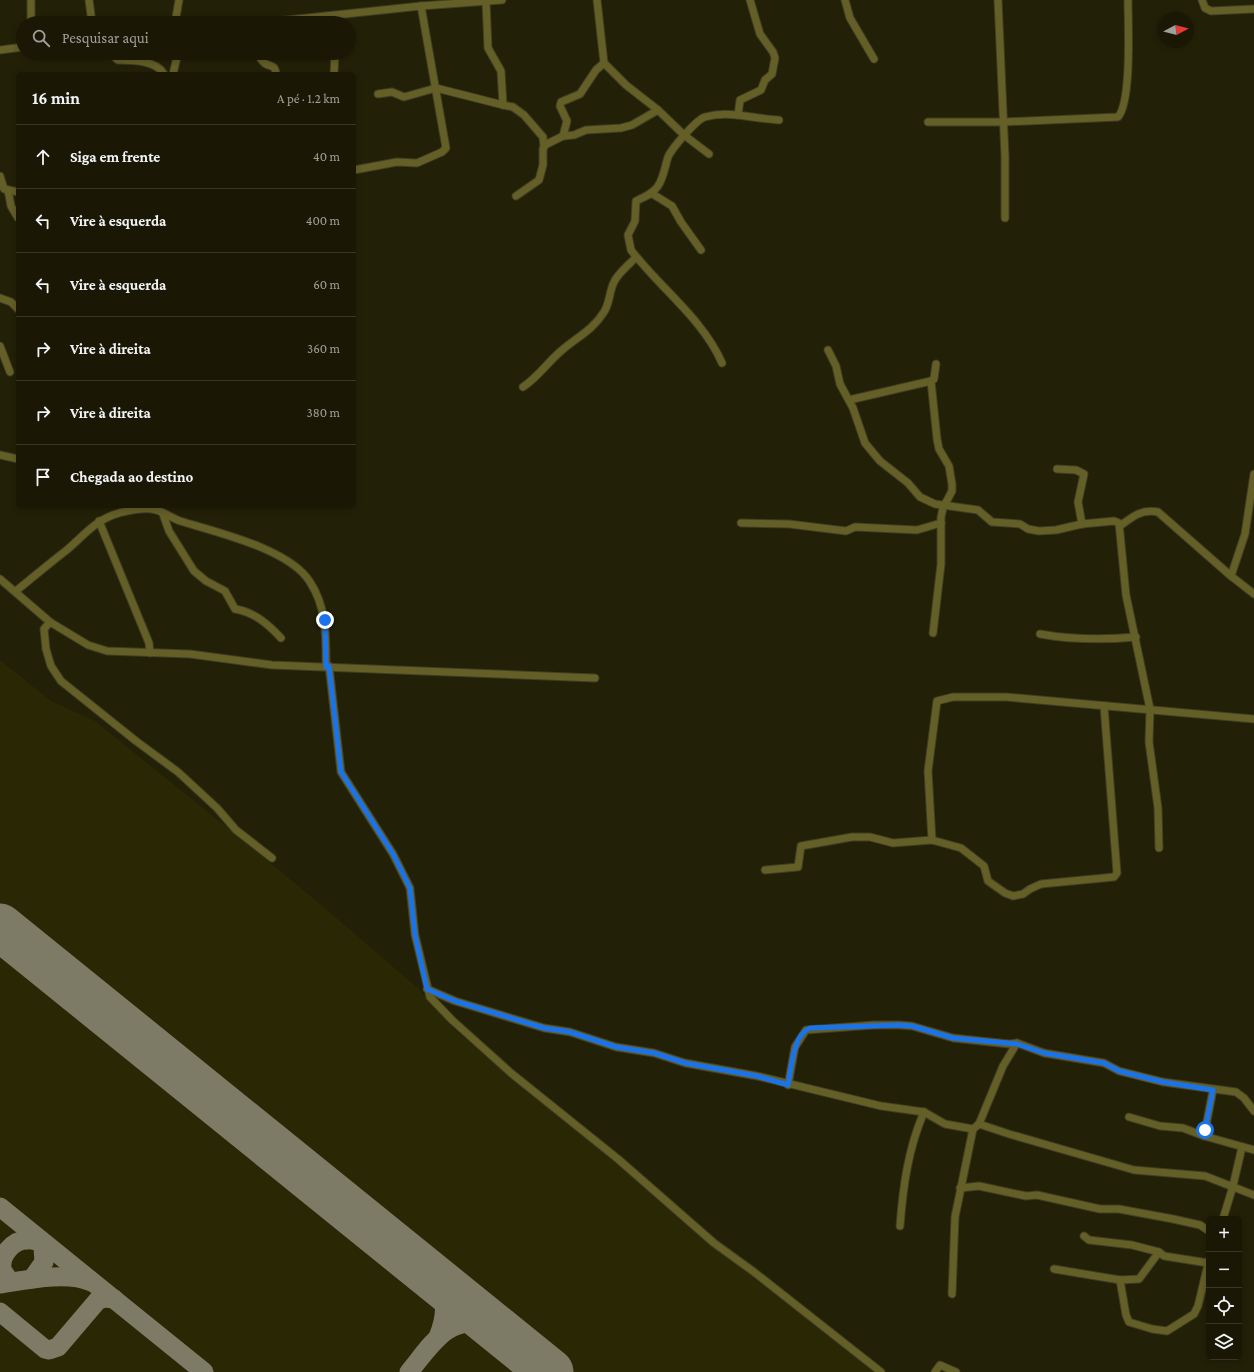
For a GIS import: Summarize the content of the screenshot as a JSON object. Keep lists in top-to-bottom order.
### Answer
{
  "north": "right",
  "page": {
    "search": "Pesquisar aqui",
    "heading": ["16 min", "A pé · 1.2 km"],
    "list": [
      ["Siga em frente", "40 m"],
      ["Vire à esquerda", "400 m"],
      ["Vire à esquerda", "60 m"],
      ["Vire à direita", "360 m"],
      ["Vire à direita", "380 m"],
      "Chegada ao destino"
    ],
    "map_buttons": ["+", "−"]
  }
}
